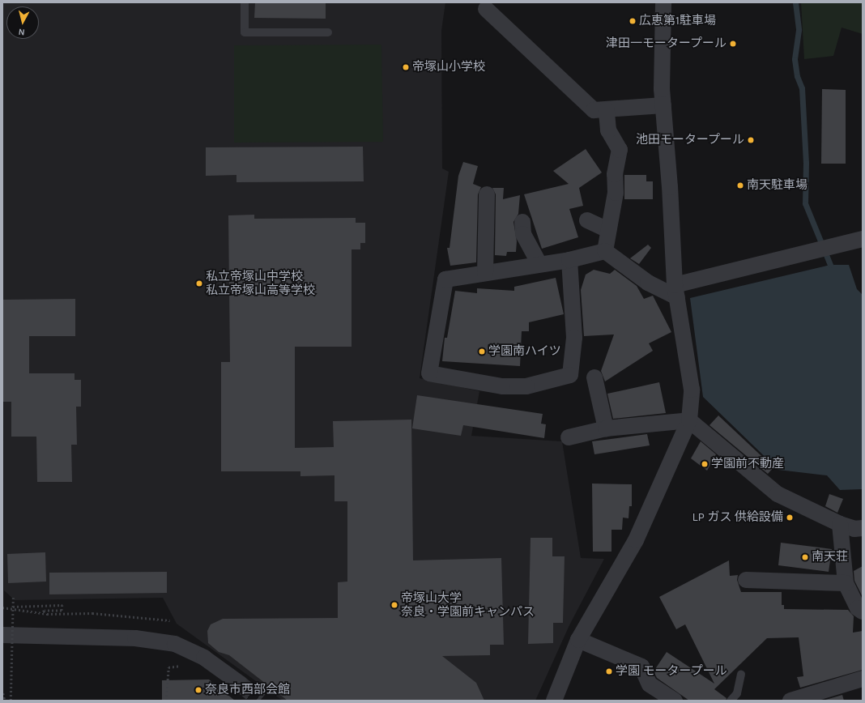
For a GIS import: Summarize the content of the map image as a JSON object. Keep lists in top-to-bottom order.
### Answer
{
  "places": [
    "広恵第1駐車場",
    "津田一モータープール",
    "帝塚山小学校",
    "池田モータープール",
    "南天駐車場",
    "私立帝塚山中学校 私立帝塚山高等学校",
    "学園南ハイツ",
    "学園前不動産",
    "LP ガス 供給設備",
    "南天荘",
    "帝塚山大学 奈良・学園前キャンパス",
    "学園 モータープール",
    "奈良市西部会館"
  ],
  "north": "bottom"
}
